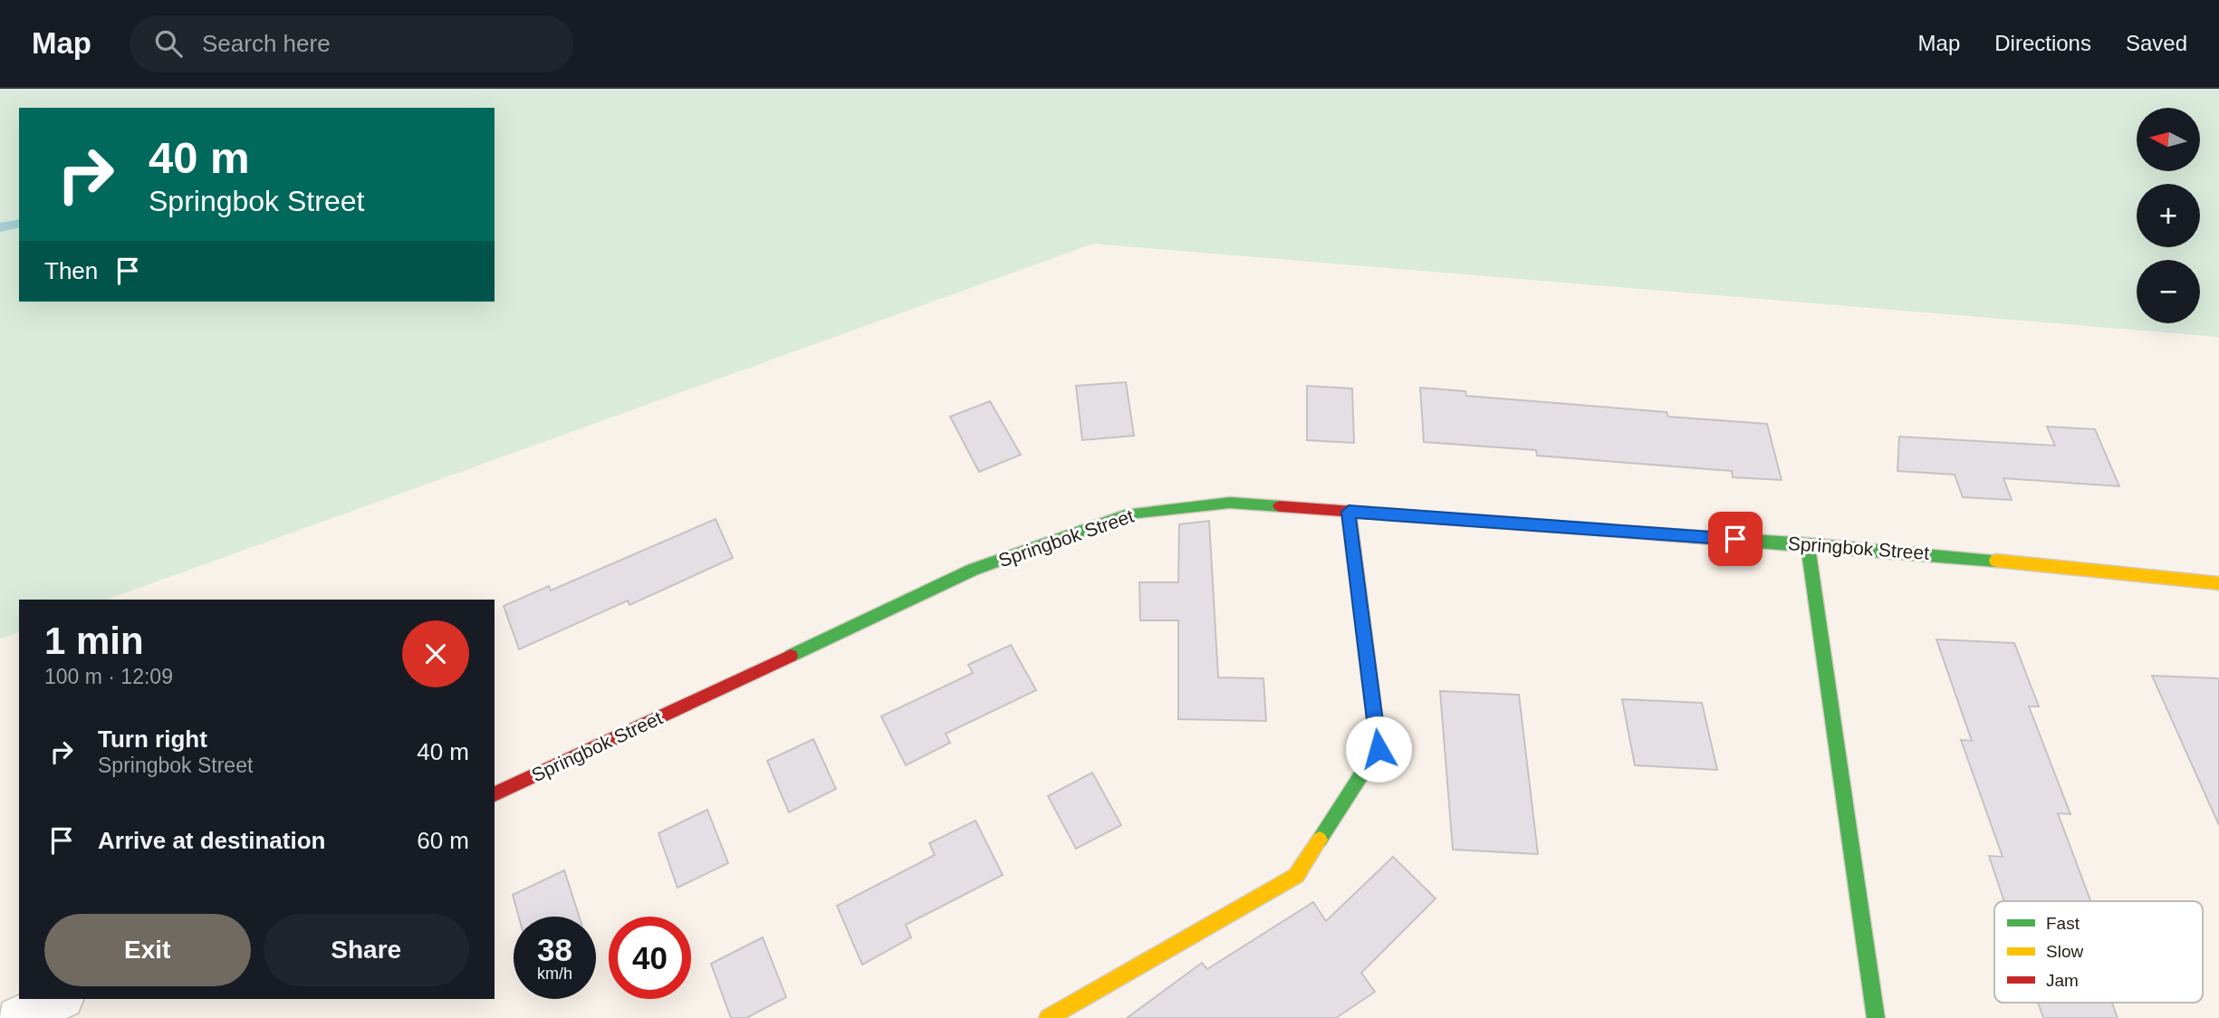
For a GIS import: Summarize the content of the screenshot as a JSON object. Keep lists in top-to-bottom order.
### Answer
{
  "streets": {
    "street": ["Springbok Street"]
  },
  "legend": ["Fast", "Slow", "Jam"],
  "north": "left",
  "page": {
    "header": "Map",
    "search": "Search here",
    "nav": ["Map", "Directions", "Saved"],
    "map_buttons": ["+", "−"],
    "turn": ["40 m", "Springbok Street"],
    "then": "Then",
    "heading": ["1 min", "100 m · 12:09"],
    "list": [
      {
        "name": "Turn right",
        "note": "Springbok Street",
        "value": "40 m"
      },
      {
        "name": "Arrive at destination",
        "value": "60 m"
      }
    ],
    "buttons": ["Exit", "Share"],
    "speed": "38 km/h",
    "limit": "40"
  }
}
